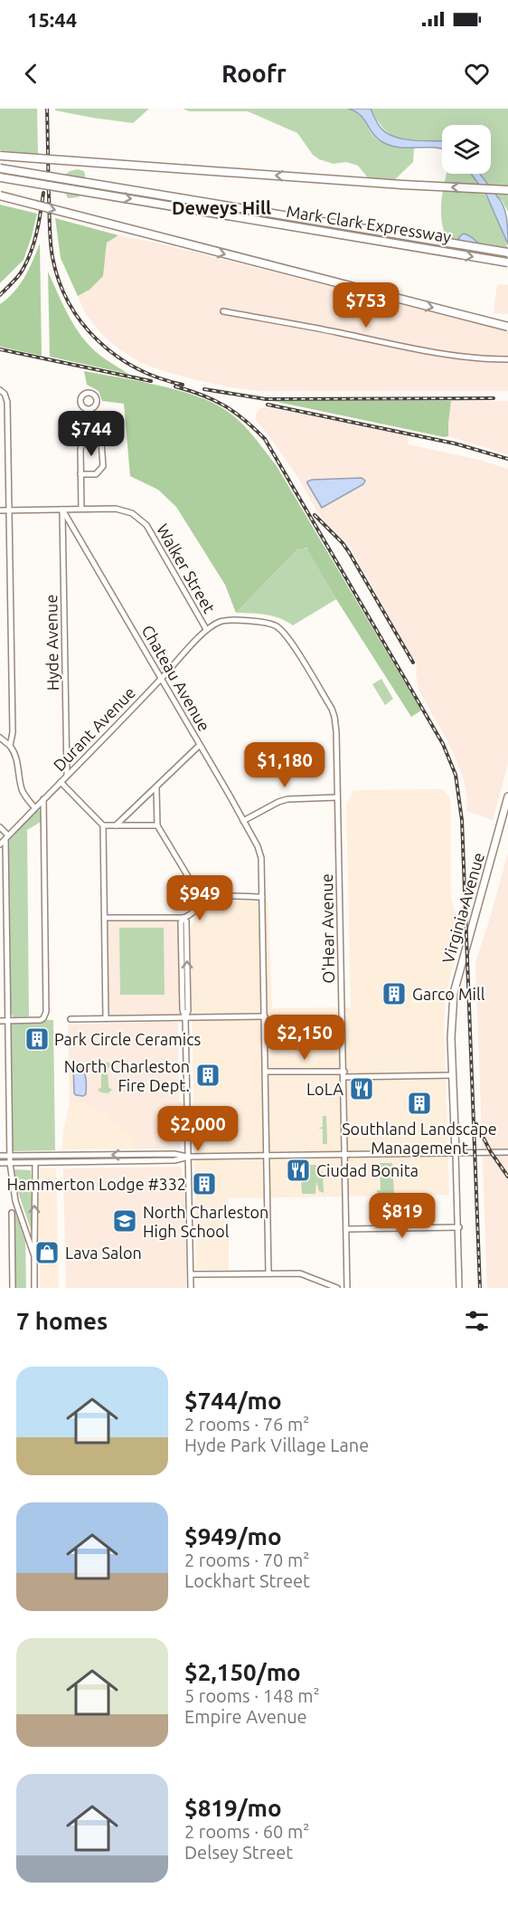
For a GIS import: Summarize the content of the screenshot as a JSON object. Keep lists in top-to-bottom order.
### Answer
{
  "streets": {
    "highway": ["Mark Clark Expressway"],
    "main road": ["Virginia Avenue"],
    "street": [
      "Walker Street",
      "Hyde Avenue",
      "Chateau Avenue",
      "Durant Avenue",
      "O'Hear Avenue"
    ]
  },
  "crossings": [
    ["Walker Street", "Hyde Avenue"],
    ["Walker Street", "Chateau Avenue"],
    ["Walker Street", "Durant Avenue"],
    ["Walker Street", "O'Hear Avenue"],
    ["Hyde Avenue", "Chateau Avenue"],
    ["Hyde Avenue", "Durant Avenue"],
    ["Chateau Avenue", "Durant Avenue"],
    ["Durant Avenue", "O'Hear Avenue"]
  ],
  "districts": ["Deweys Hill"],
  "places": {
    "building": [
      "Garco Mill",
      "Park Circle Ceramics",
      "North Charleston Fire Dept.",
      "Southland Landscape Management",
      "Hammerton Lodge #332"
    ],
    "restaurant": ["LoLA", "Ciudad Bonita"],
    "school or university": ["North Charleston High School"],
    "shop": ["Lava Salon"]
  },
  "page": {
    "status": "15:44",
    "header": "Roofr",
    "price": [
      "$753",
      "$744",
      "$1,180",
      "$949",
      "$2,150",
      "$2,000",
      "$819"
    ],
    "heading": "7 homes",
    "list": [
      {
        "name": "$744/mo",
        "note": "2 rooms · 76 m² · Hyde Park Village Lane"
      },
      {
        "name": "$949/mo",
        "note": "2 rooms · 70 m² · Lockhart Street"
      },
      {
        "name": "$2,150/mo",
        "note": "5 rooms · 148 m² · Empire Avenue"
      },
      {
        "name": "$819/mo",
        "note": "2 rooms · 60 m² · Delsey Street"
      }
    ]
  }
}
